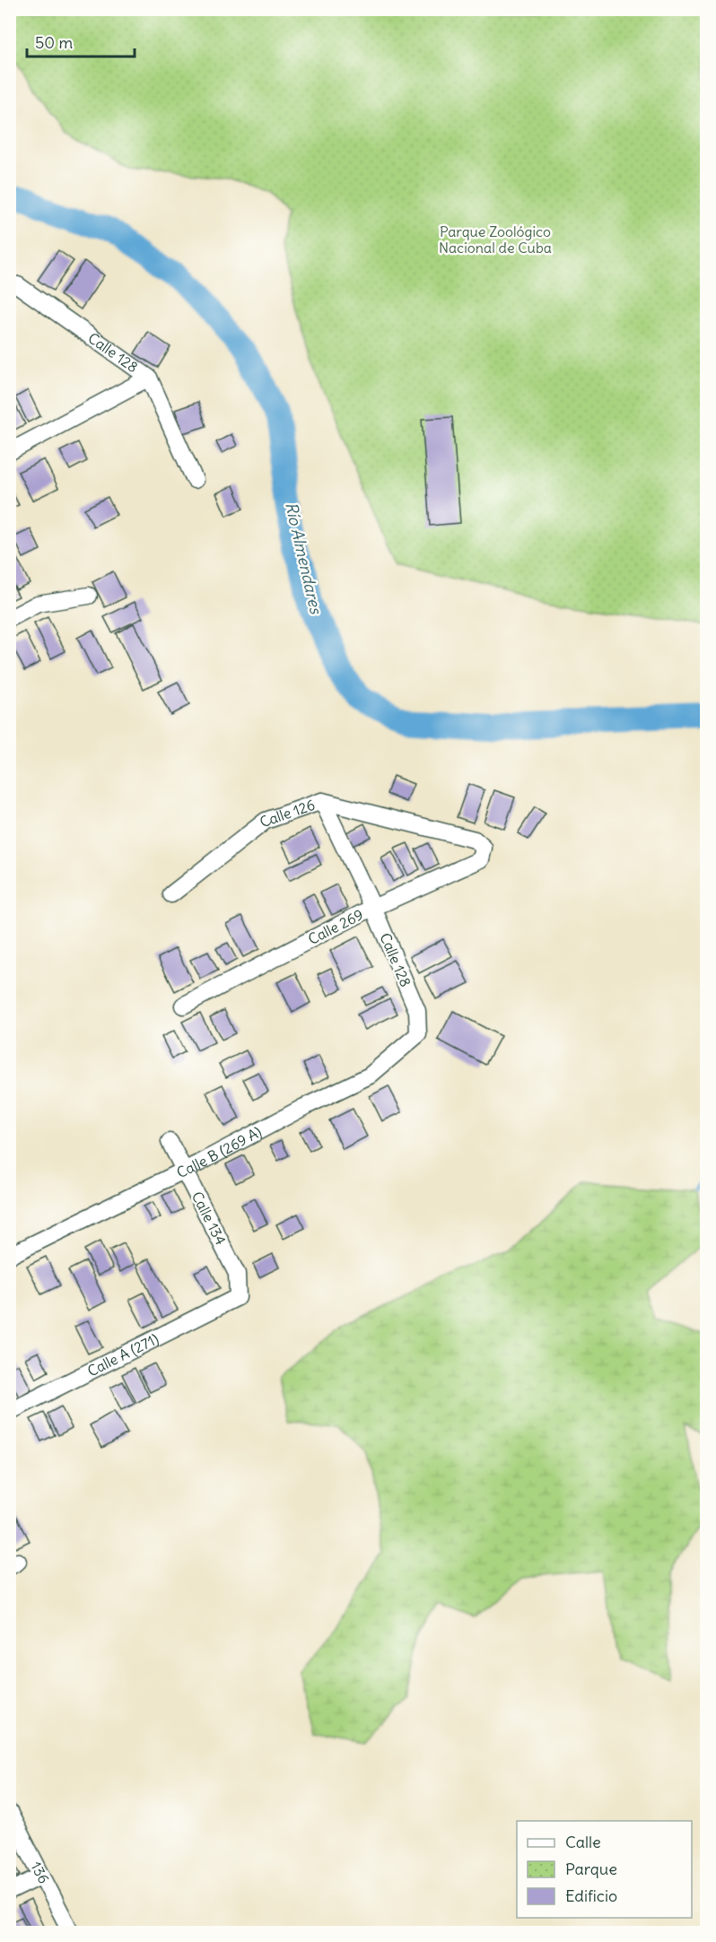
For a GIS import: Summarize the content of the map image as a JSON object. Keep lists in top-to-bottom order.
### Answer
{
  "streets": {
    "street": [
      "Calle 128",
      "Calle 126",
      "Calle 269",
      "Calle B (269 A)",
      "Calle 134",
      "Calle A (271)",
      "136"
    ]
  },
  "crossings": [
    ["Calle 128", "Calle 126"],
    ["Calle 128", "Calle 269"],
    ["Calle 128", "Calle B (269 A)"],
    ["Calle 126", "Calle 269"],
    ["Calle B (269 A)", "Calle 134"],
    ["Calle 134", "Calle A (271)"]
  ],
  "water": ["Río Almendares"],
  "parks": ["Parque Zoológico Nacional de Cuba"],
  "legend": ["Calle", "Parque", "Edificio"],
  "scale_bar": "50 m"
}
